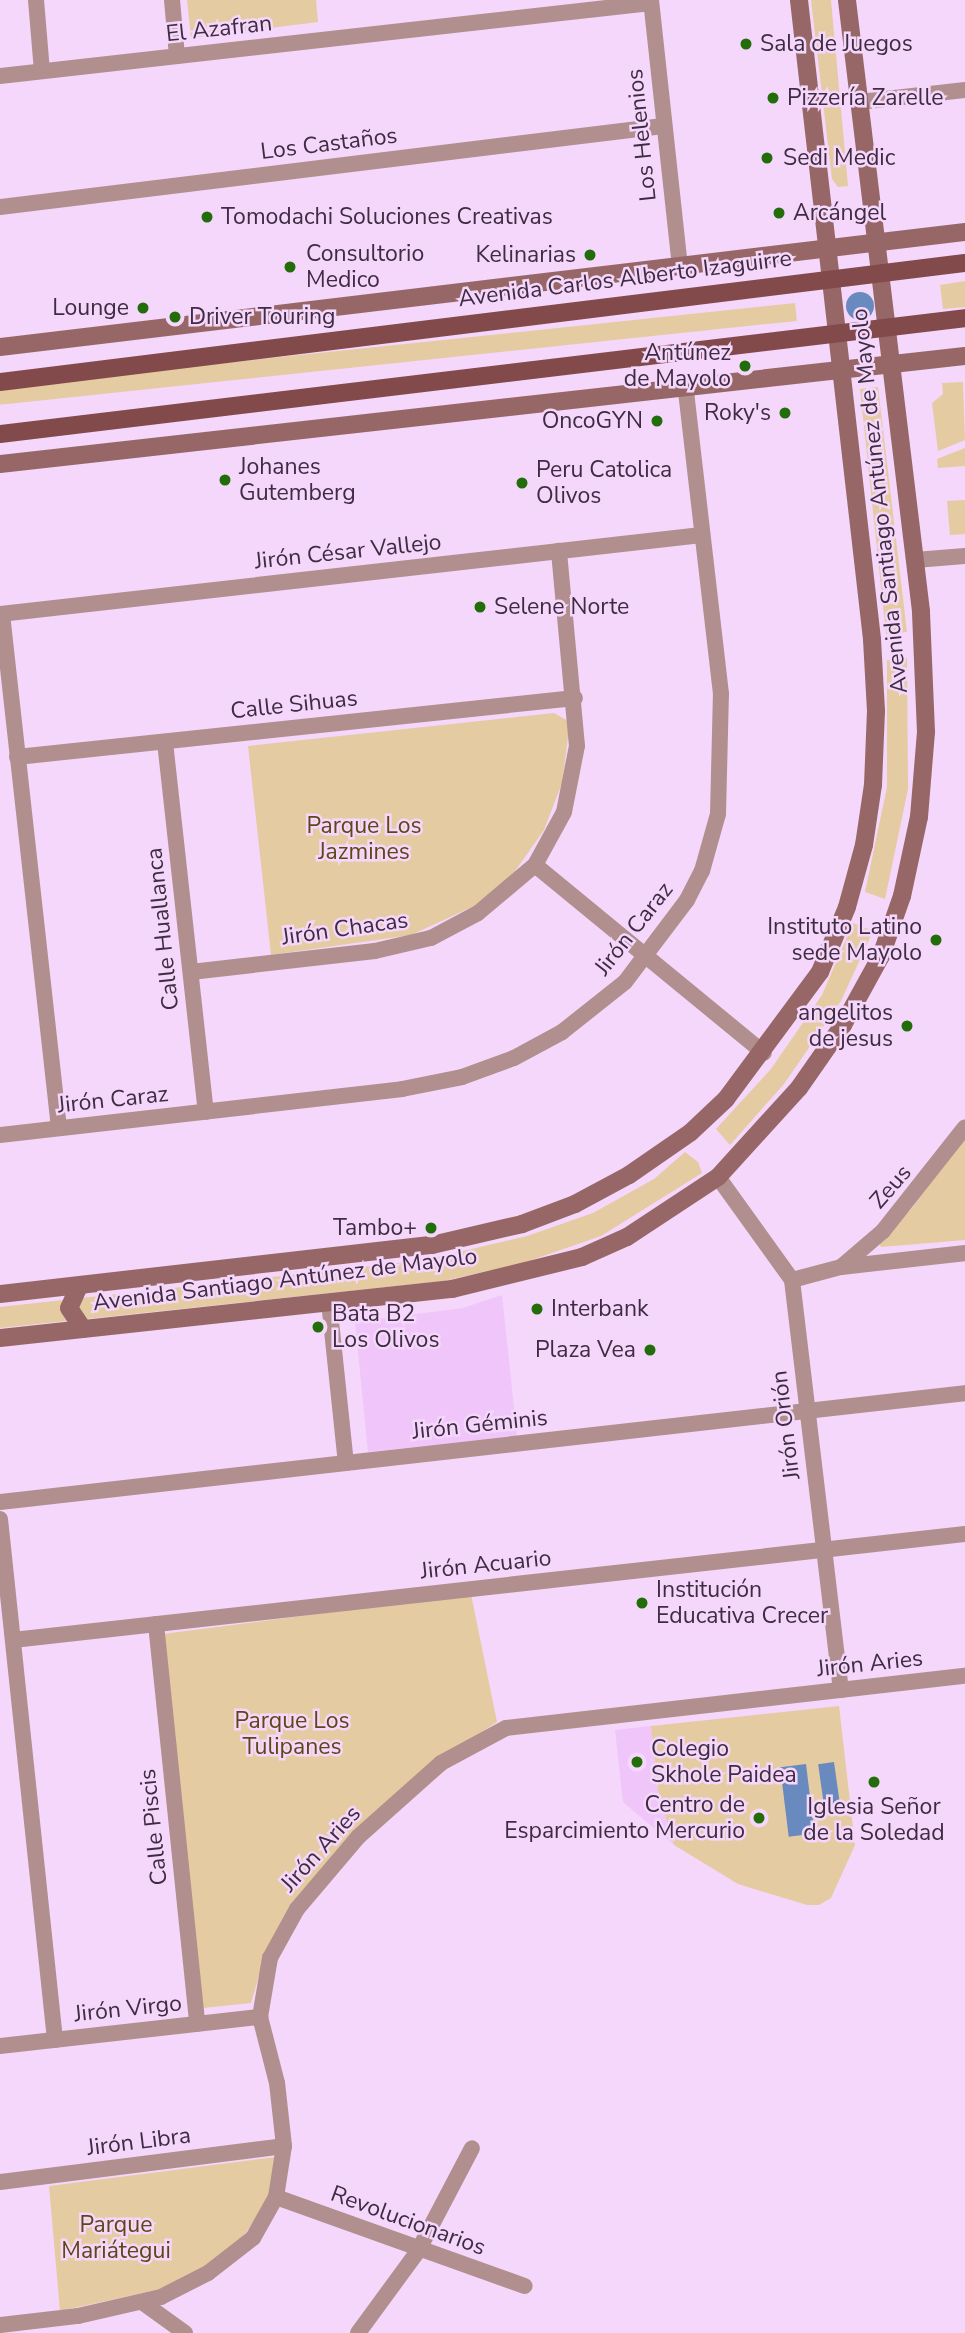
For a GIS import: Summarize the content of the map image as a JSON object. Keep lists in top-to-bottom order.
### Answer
{
  "streets": {
    "main road": ["Avenida Carlos Alberto Izaguirre", "Avenida Santiago Antúnez de Mayolo"],
    "street": [
      "El Azafran",
      "Los Helenios",
      "Los Castaños",
      "Jirón César Vallejo",
      "Calle Sihuas",
      "Calle Huallanca",
      "Jirón Chacas",
      "Jirón Caraz",
      "Zeus",
      "Jirón Géminis",
      "Jirón Orión",
      "Jirón Acuario",
      "Jirón Aries",
      "Calle Piscis",
      "Jirón Virgo",
      "Jirón Libra",
      "Revolucionarios"
    ]
  },
  "crossings": [
    ["El Azafran", "Los Helenios"],
    ["Los Helenios", "Los Castaños"],
    ["Los Helenios", "Avenida Carlos Alberto Izaguirre"],
    ["Avenida Carlos Alberto Izaguirre", "Avenida Santiago Antúnez de Mayolo"],
    ["Avenida Santiago Antúnez de Mayolo", "Jirón Orión"],
    ["Jirón César Vallejo", "Jirón Chacas"],
    ["Jirón César Vallejo", "Jirón Caraz"],
    ["Calle Sihuas", "Calle Huallanca"],
    ["Calle Sihuas", "Jirón Chacas"],
    ["Calle Huallanca", "Jirón Chacas"],
    ["Calle Huallanca", "Jirón Caraz"],
    ["Jirón Géminis", "Jirón Orión"],
    ["Jirón Orión", "Jirón Acuario"],
    ["Jirón Orión", "Jirón Aries"],
    ["Jirón Acuario", "Calle Piscis"],
    ["Jirón Aries", "Jirón Virgo"],
    ["Jirón Aries", "Jirón Libra"],
    ["Jirón Aries", "Revolucionarios"],
    ["Calle Piscis", "Jirón Virgo"]
  ],
  "parks": ["Parque Los Jazmines", "Parque Los Tulipanes", "Parque Mariátegui"],
  "places": [
    "Sala de Juegos",
    "Pizzería Zarelle",
    "Sedi Medic",
    "Arcángel",
    "Tomodachi Soluciones Creativas",
    "Kelinarias",
    "Consultorio Medico",
    "Lounge",
    "Driver Touring",
    "Antúnez de Mayolo",
    "Roky's",
    "OncoGYN",
    "Johanes Gutemberg",
    "Peru Catolica Olivos",
    "Selene Norte",
    "Instituto Latino sede Mayolo",
    "angelitos de jesus",
    "Tambo+",
    "Interbank",
    "Bata B2 Los Olivos",
    "Plaza Vea",
    "Institución Educativa Crecer",
    "Colegio Skhole Paidea",
    "Iglesia Señor de la Soledad",
    "Centro de Esparcimiento Mercurio"
  ]
}
